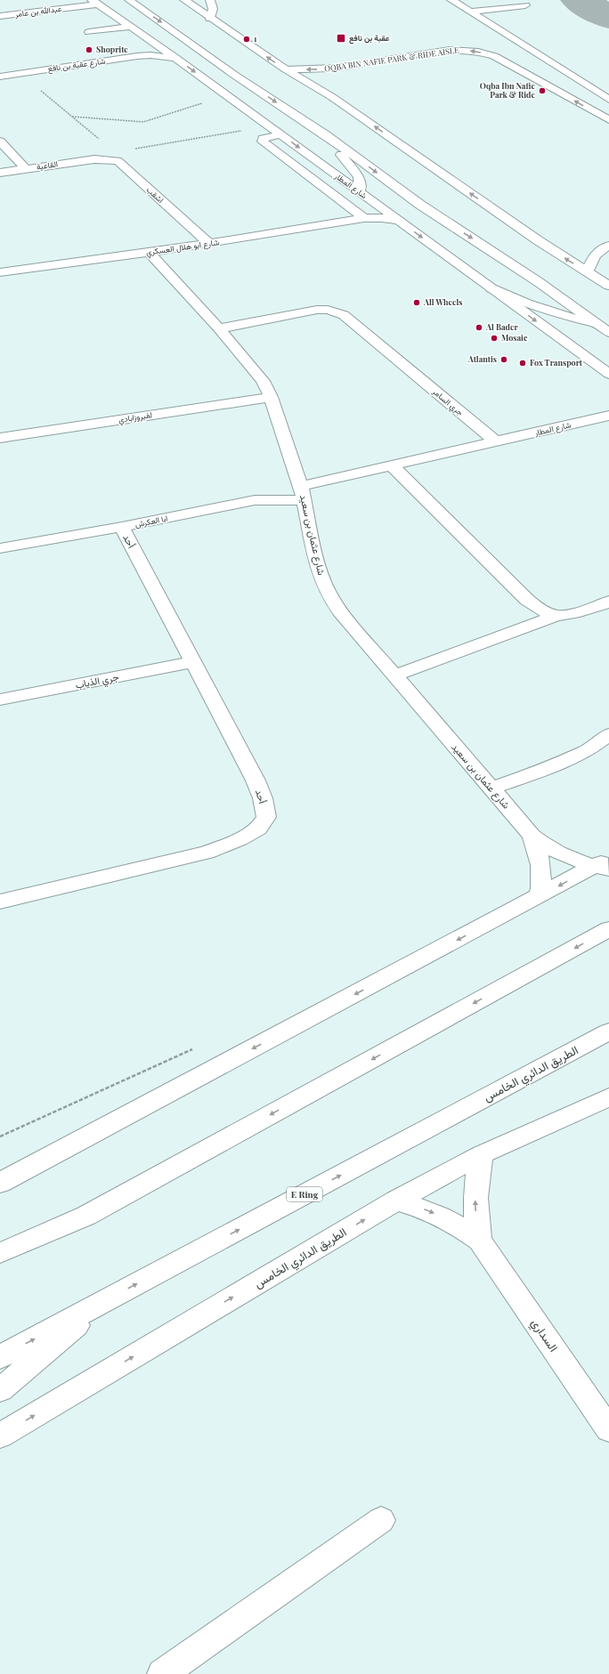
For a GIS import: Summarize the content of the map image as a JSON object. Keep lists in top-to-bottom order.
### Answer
{
  "streets": {
    "main road": [
      "عبدالله بن عامر",
      "OQBA BIN NAFIE PARK & RIDE AISLE",
      "شارع عقبة بن نافع",
      "القاعية",
      "شارع المطار",
      "اشقب",
      "شارع ابو هلال العسكري",
      "جري السامر",
      "لفيروزابادي",
      "ابا العكرش",
      "شارع عثمان بن سعيد",
      "أحد",
      "جري الذياب",
      "الطريق الدائري الخامس",
      "E Ring",
      "السداري"
    ]
  },
  "crossings": [
    ["عبدالله بن عامر", "شارع المطار"],
    ["شارع عقبة بن نافع", "شارع المطار"],
    ["القاعية", "اشقب"],
    ["شارع المطار", "شارع ابو هلال العسكري"],
    ["شارع المطار", "جري السامر"],
    ["اشقب", "شارع ابو هلال العسكري"],
    ["شارع ابو هلال العسكري", "شارع عثمان بن سعيد"],
    ["جري السامر", "شارع عثمان بن سعيد"],
    ["لفيروزابادي", "شارع عثمان بن سعيد"],
    ["ابا العكرش", "شارع عثمان بن سعيد"],
    ["ابا العكرش", "أحد"],
    ["أحد", "جري الذياب"],
    ["الطريق الدائري الخامس", "السداري"]
  ],
  "places": {
    "transit": ["عقبة بن نافع"],
    "other": [
      "1",
      "Shoprite",
      "Oqba Ibn Nafie Park & Ride",
      "All Wheels",
      "Al Bader",
      "Mosaic",
      "Atlantis",
      "Fox Transport"
    ]
  }
}
